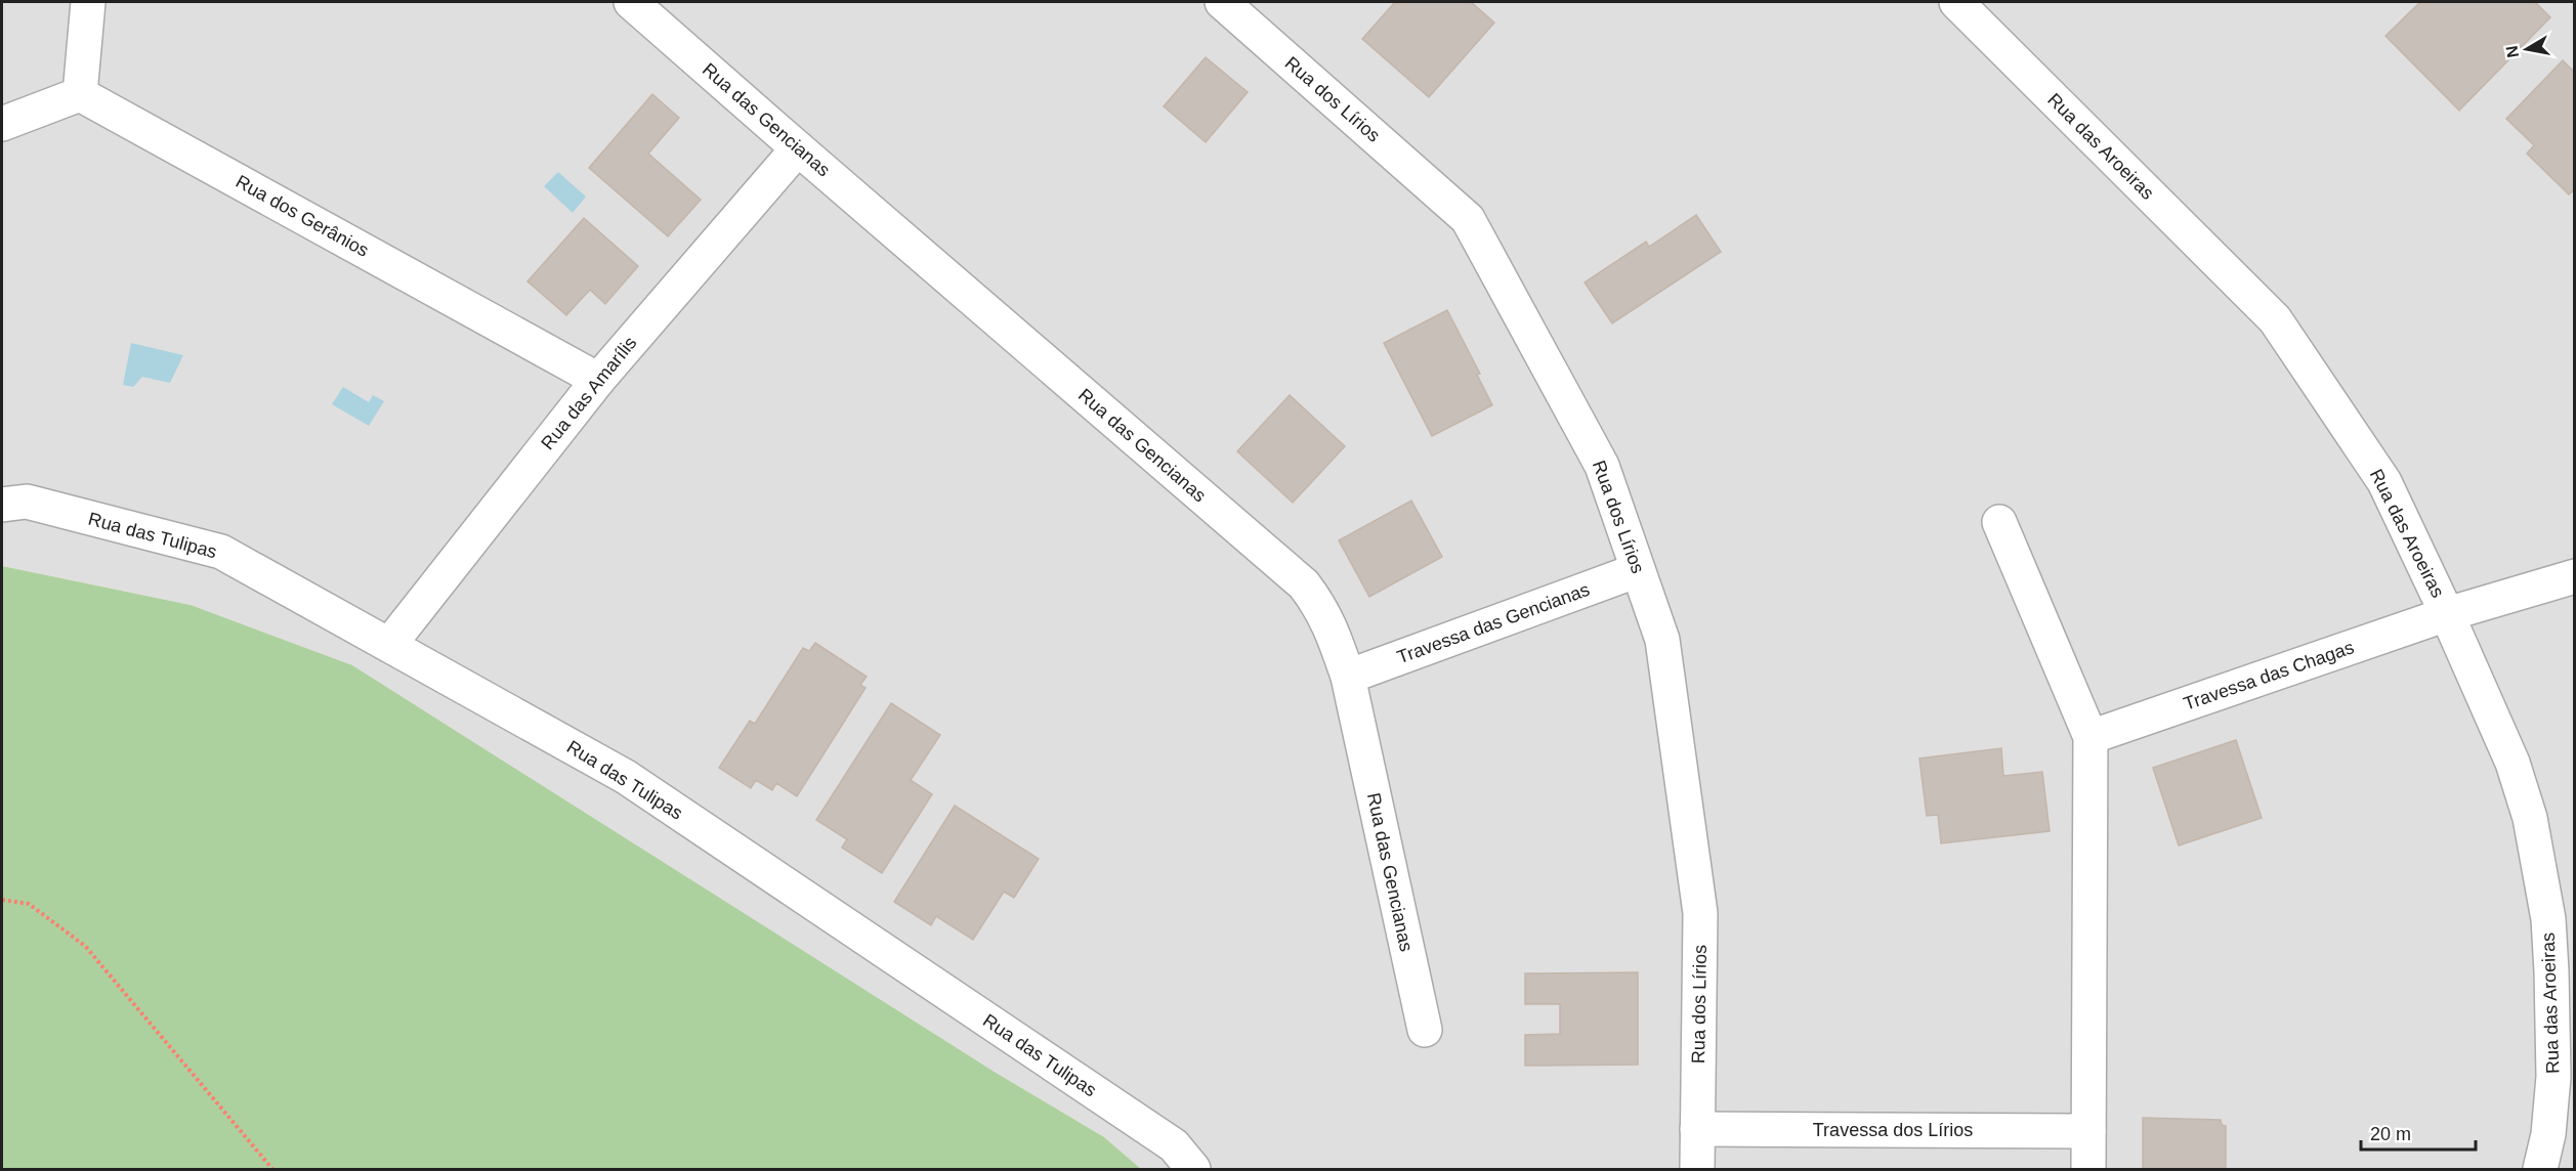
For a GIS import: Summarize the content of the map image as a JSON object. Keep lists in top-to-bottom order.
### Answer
{
  "streets": {
    "street": [
      "Rua dos Lírios",
      "Rua das Gencianas",
      "Rua das Aroeiras",
      "Rua dos Gerânios",
      "Rua das Amarílis",
      "Rua das Tulipas",
      "Travessa das Gencianas",
      "Travessa das Chagas",
      "Travessa dos Lírios"
    ]
  },
  "crossings": [
    ["Rua dos Lírios", "Travessa das Gencianas"],
    ["Rua dos Lírios", "Travessa dos Lírios"],
    ["Rua das Gencianas", "Rua das Amarílis"],
    ["Rua das Gencianas", "Travessa das Gencianas"],
    ["Rua das Aroeiras", "Travessa das Chagas"],
    ["Rua dos Gerânios", "Rua das Amarílis"],
    ["Rua das Amarílis", "Rua das Tulipas"]
  ],
  "scale_bar": "20 m",
  "north": "left"
}
